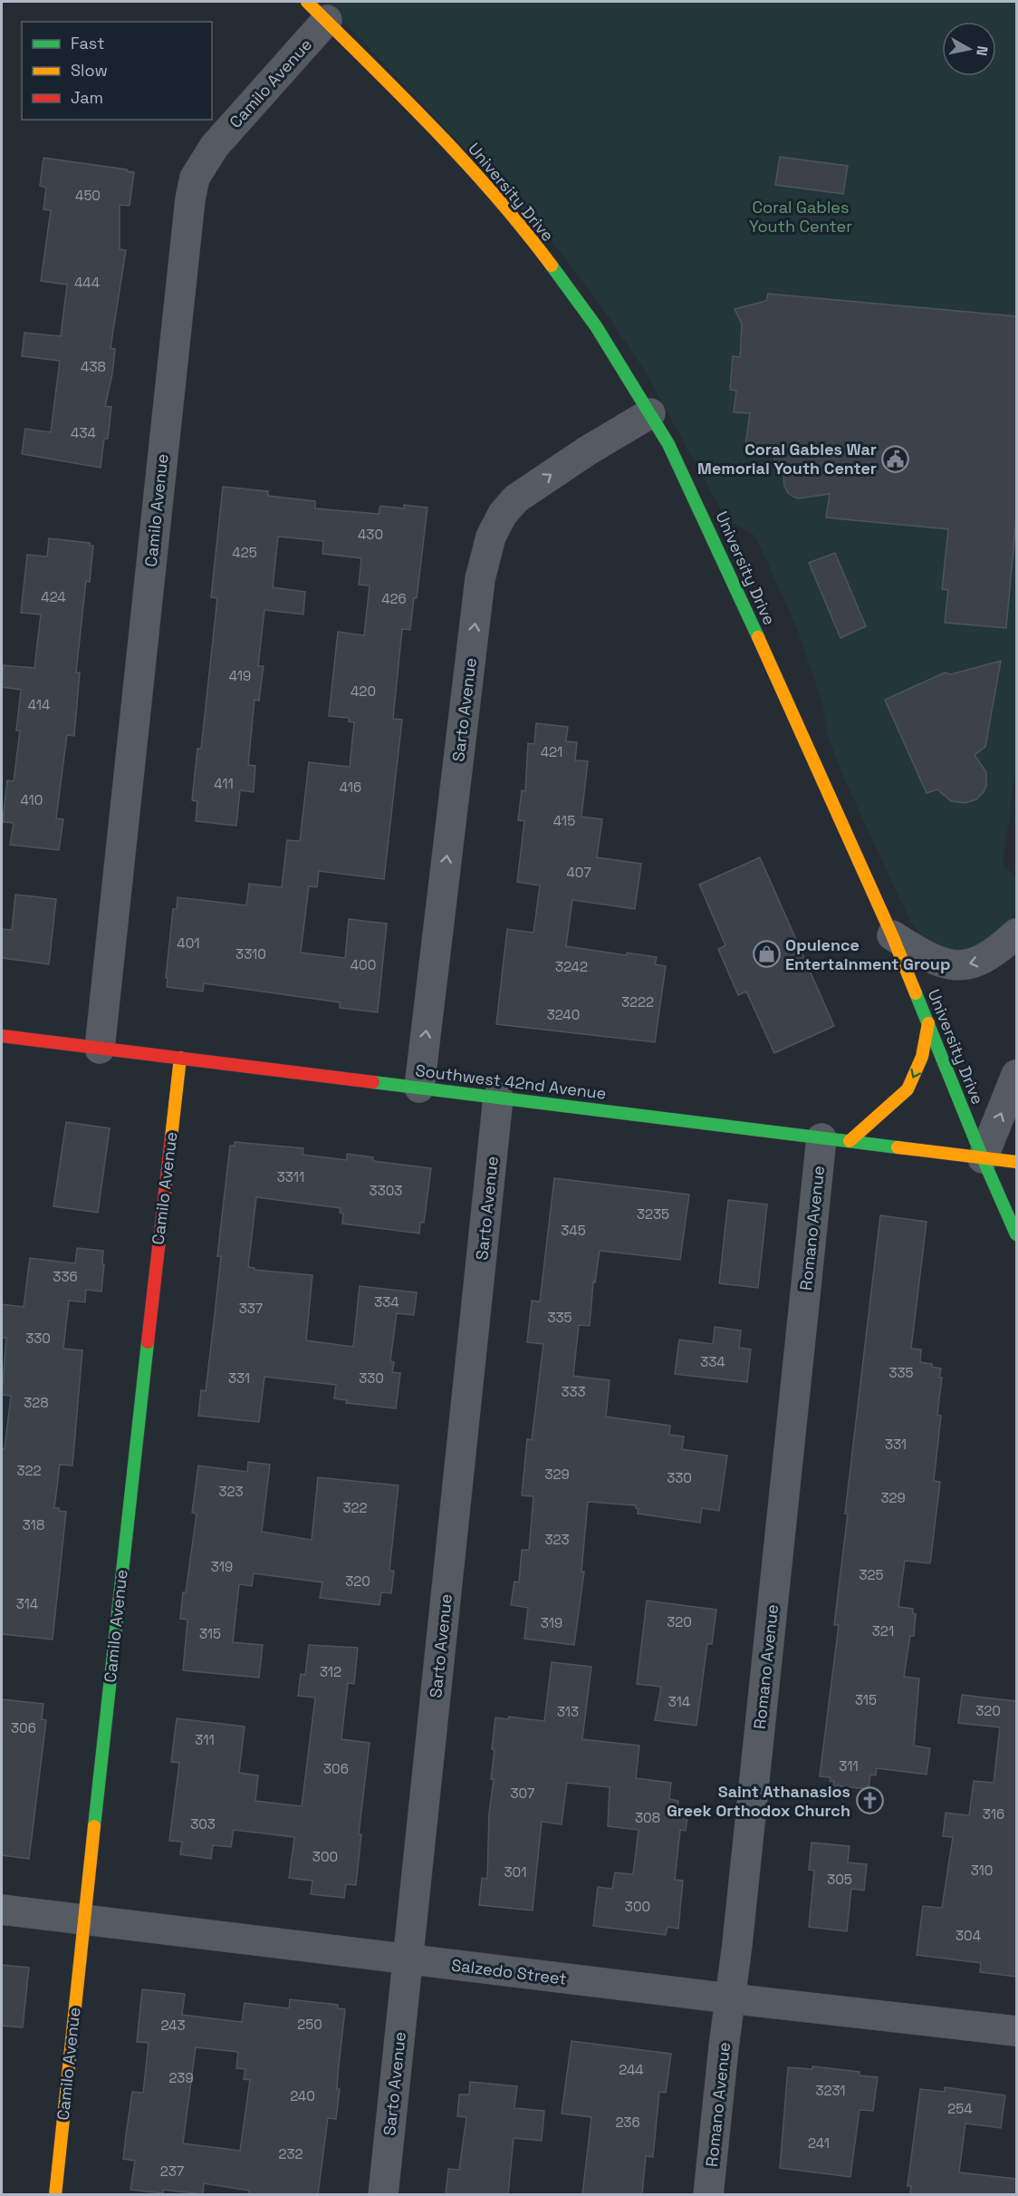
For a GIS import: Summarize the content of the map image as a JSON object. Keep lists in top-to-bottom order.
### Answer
{
  "streets": {
    "street": [
      "Camilo Avenue",
      "University Drive",
      "Sarto Avenue",
      "Southwest 42nd Avenue",
      "Romano Avenue",
      "Salzedo Street"
    ]
  },
  "crossings": [
    ["Camilo Avenue", "University Drive"],
    ["Camilo Avenue", "Southwest 42nd Avenue"],
    ["Camilo Avenue", "Salzedo Street"],
    ["University Drive", "Sarto Avenue"],
    ["University Drive", "Southwest 42nd Avenue"],
    ["Sarto Avenue", "Southwest 42nd Avenue"],
    ["Sarto Avenue", "Salzedo Street"],
    ["Southwest 42nd Avenue", "Romano Avenue"],
    ["Romano Avenue", "Salzedo Street"]
  ],
  "one_way": ["Sarto Avenue"],
  "parks": ["Coral Gables Youth Center"],
  "places": {
    "public building": ["Coral Gables War Memorial Youth Center"],
    "shop": ["Opulence Entertainment Group"],
    "church": ["Saint Athanasios Greek Orthodox Church"]
  },
  "house_numbers": [
    "450",
    "444",
    "438",
    "434",
    "430",
    "425",
    "424",
    "426",
    "419",
    "420",
    "414",
    "421",
    "411",
    "416",
    "410",
    "415",
    "407",
    "401",
    "3310",
    "400",
    "3242",
    "3222",
    "3240",
    "3311",
    "3303",
    "3235",
    "345",
    "336",
    "334",
    "337",
    "335",
    "330",
    "334",
    "335",
    "331",
    "330",
    "333",
    "328",
    "331",
    "322",
    "329",
    "330",
    "323",
    "329",
    "322",
    "318",
    "323",
    "319",
    "325",
    "320",
    "314",
    "320",
    "319",
    "321",
    "315",
    "312",
    "315",
    "314",
    "320",
    "313",
    "306",
    "311",
    "311",
    "306",
    "307",
    "316",
    "308",
    "303",
    "300",
    "310",
    "301",
    "305",
    "300",
    "304",
    "250",
    "243",
    "244",
    "239",
    "3231",
    "240",
    "254",
    "236",
    "241",
    "232",
    "237"
  ],
  "legend": ["Fast", "Slow", "Jam"],
  "north": "right"
}
